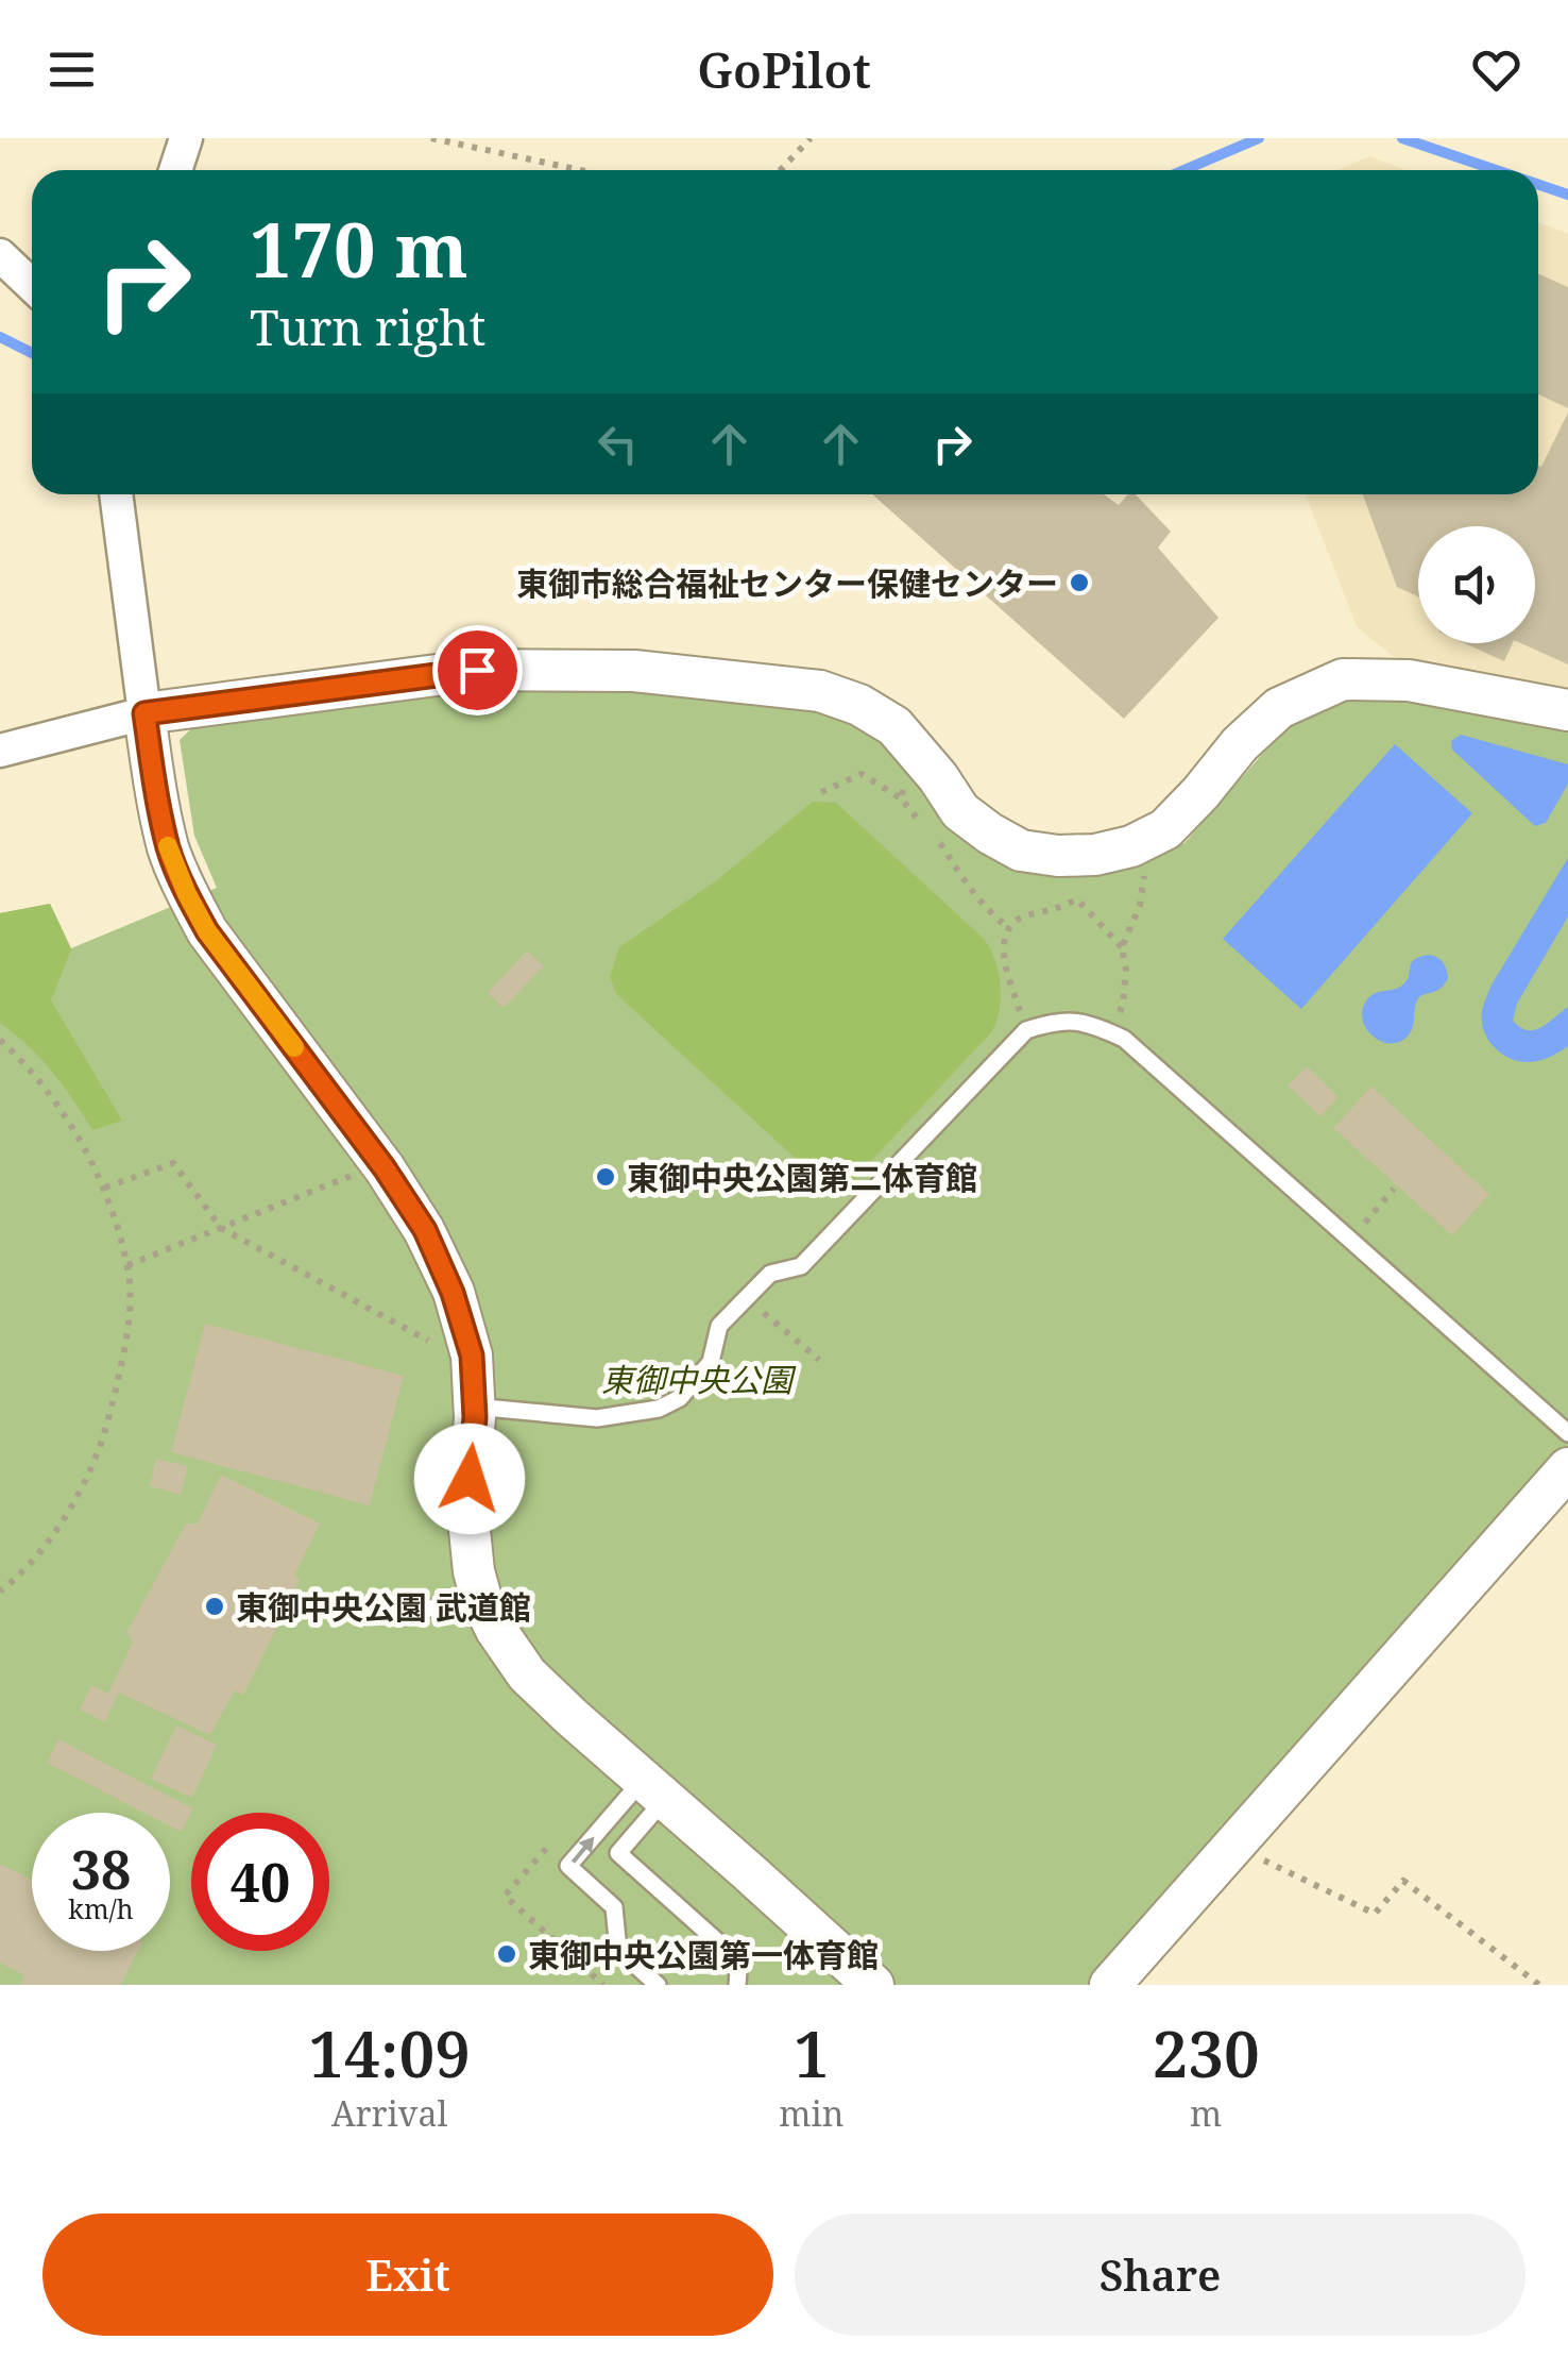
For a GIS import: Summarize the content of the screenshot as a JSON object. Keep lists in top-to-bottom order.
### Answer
{
  "parks": ["東御中央公園"],
  "places": [
    "東御市総合福祉センター保健センター",
    "東御中央公園第二体育館",
    "東御中央公園 武道館",
    "東御中央公園第一体育館"
  ],
  "page": {
    "header": "GoPilot",
    "turn": ["170 m", "Turn right"],
    "speed": "38 km/h",
    "limit": "40",
    "eta": [
      "14:09",
      "Arrival",
      "1",
      "min",
      "230",
      "m"
    ],
    "buttons": ["Exit", "Share"]
  }
}
